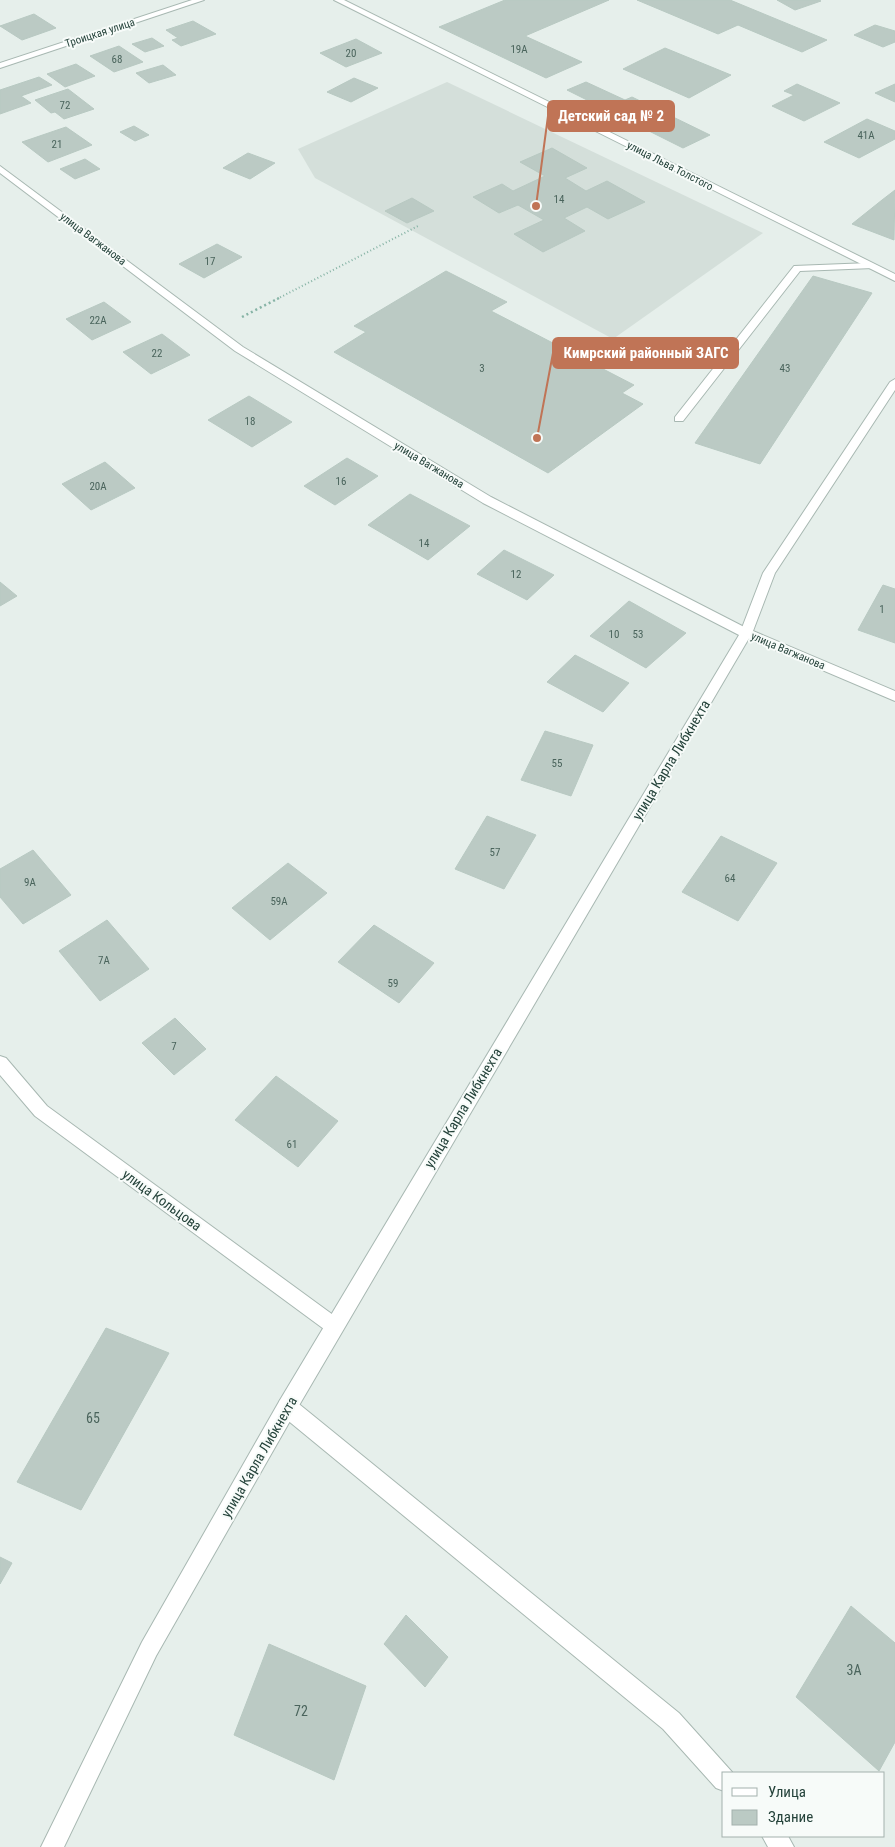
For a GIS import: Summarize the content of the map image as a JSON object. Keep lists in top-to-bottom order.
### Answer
{
  "streets": {
    "street": [
      "Троицкая улица",
      "улица Льва Толстого",
      "улица Вагжанова",
      "улица Карла Либкнехта",
      "улица Кольцова"
    ]
  },
  "crossings": [
    ["улица Вагжанова", "улица Карла Либкнехта"],
    ["улица Карла Либкнехта", "улица Кольцова"]
  ],
  "places": ["Детский сад № 2", "Кимрский районный ЗАГС"],
  "house_numbers": [
    "19А",
    "20",
    "68",
    "72",
    "41А",
    "21",
    "14",
    "17",
    "22А",
    "22",
    "3",
    "43",
    "18",
    "16",
    "20А",
    "14",
    "12",
    "1",
    "10",
    "53",
    "55",
    "57",
    "64",
    "9А",
    "59А",
    "7А",
    "59",
    "7",
    "61",
    "65",
    "3А",
    "72"
  ],
  "legend": ["Улица", "Здание"]
}
